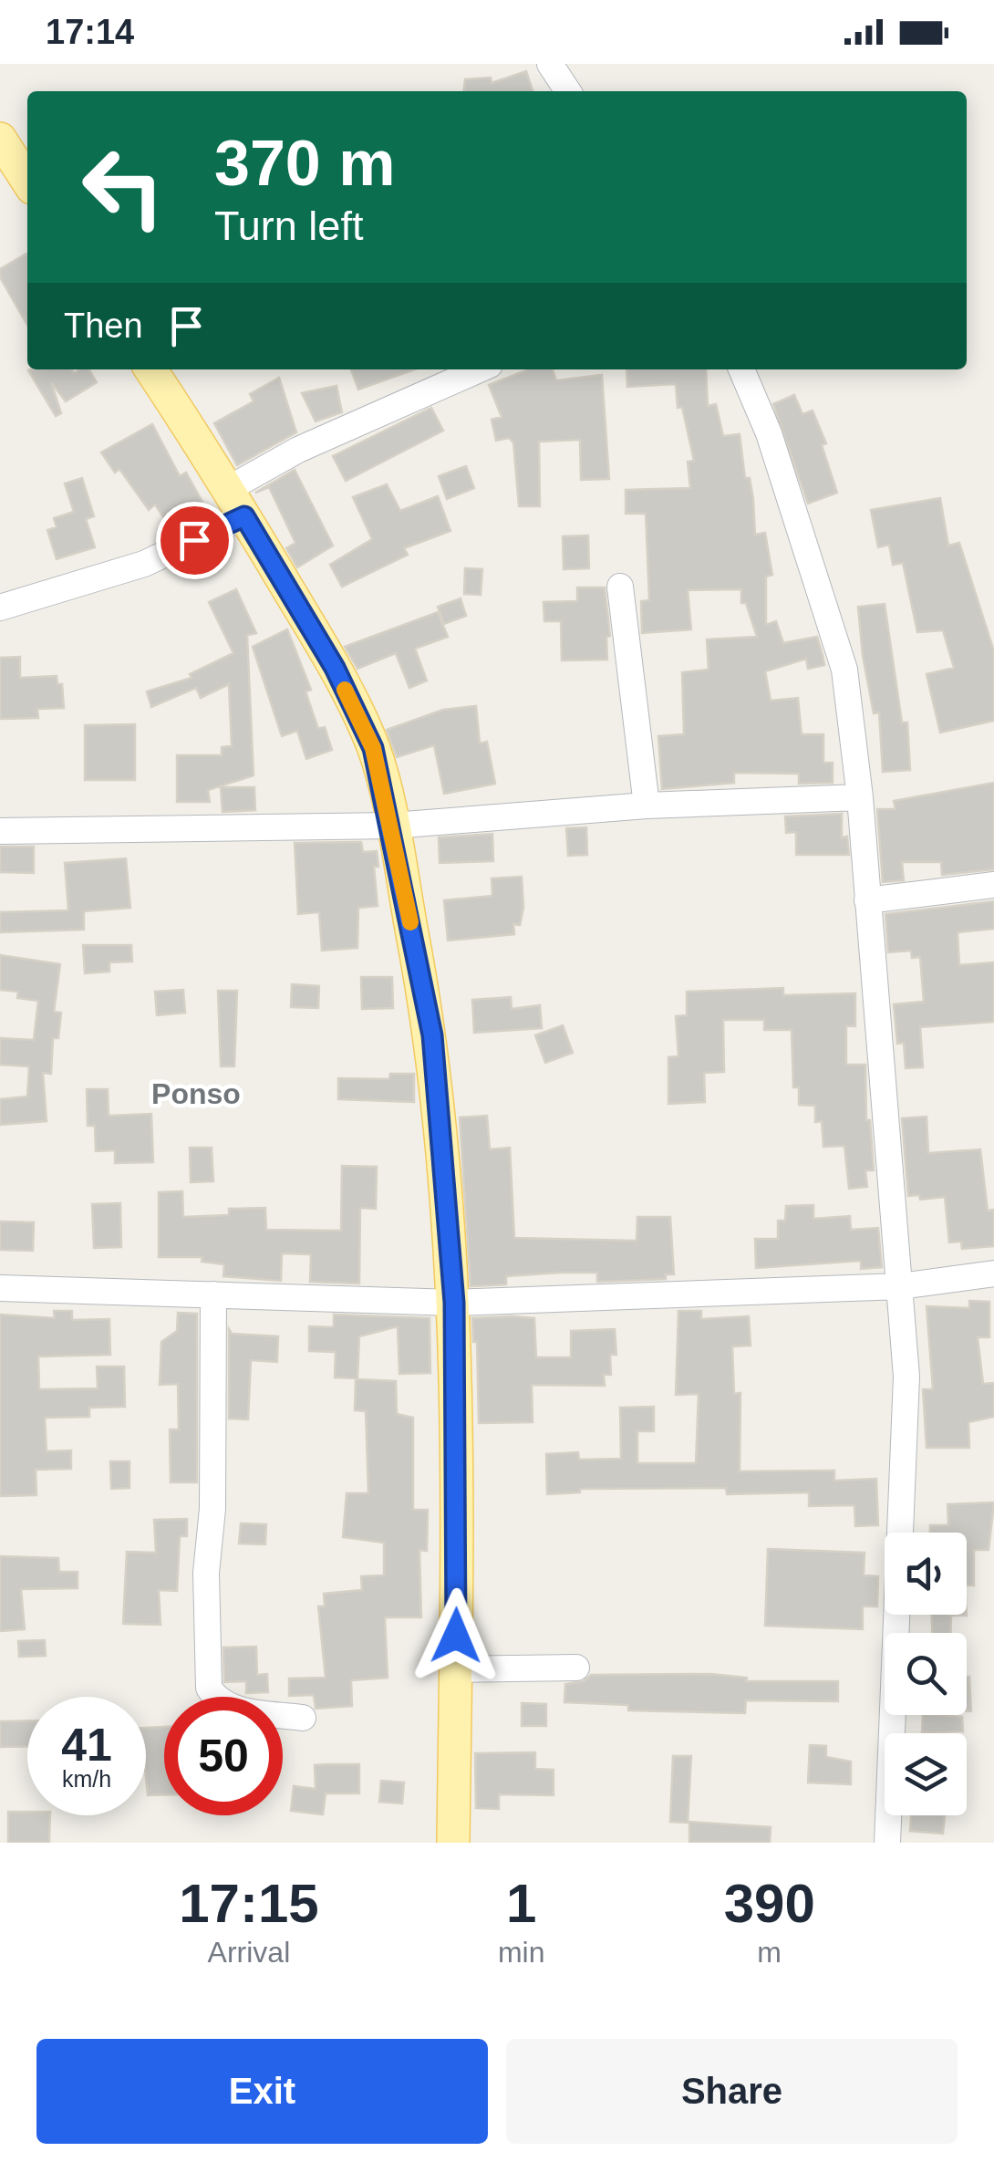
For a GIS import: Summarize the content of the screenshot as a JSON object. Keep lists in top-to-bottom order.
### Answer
{
  "districts": ["Ponso"],
  "page": {
    "status": "17:14",
    "turn": ["370 m", "Turn left"],
    "then": "Then",
    "speed": "41 km/h",
    "limit": "50",
    "eta": [
      "17:15",
      "Arrival",
      "1",
      "min",
      "390",
      "m"
    ],
    "buttons": ["Exit", "Share"]
  }
}
